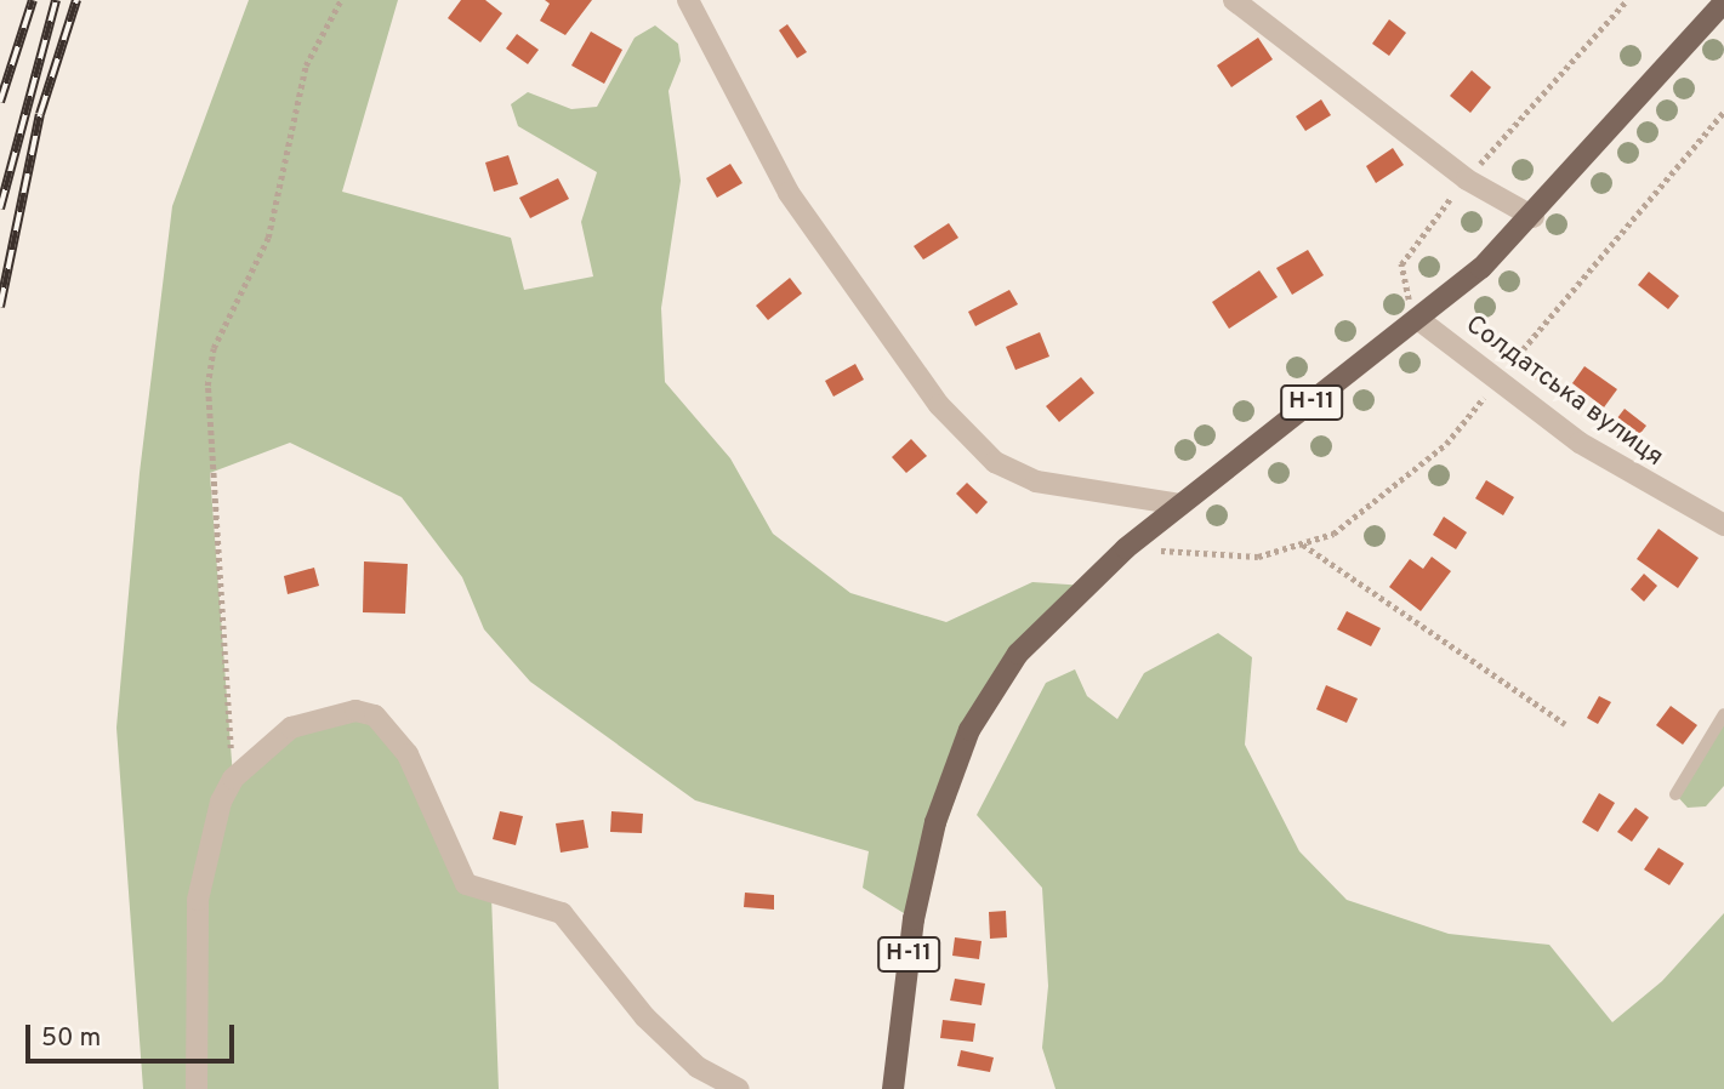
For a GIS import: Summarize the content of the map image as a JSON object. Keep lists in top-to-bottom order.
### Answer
{
  "streets": {
    "main road": ["Н-11"],
    "street": ["Солдатська вулиця"]
  },
  "crossings": [
    ["Солдатська вулиця", "Н-11"]
  ],
  "scale_bar": "50 m"
}
